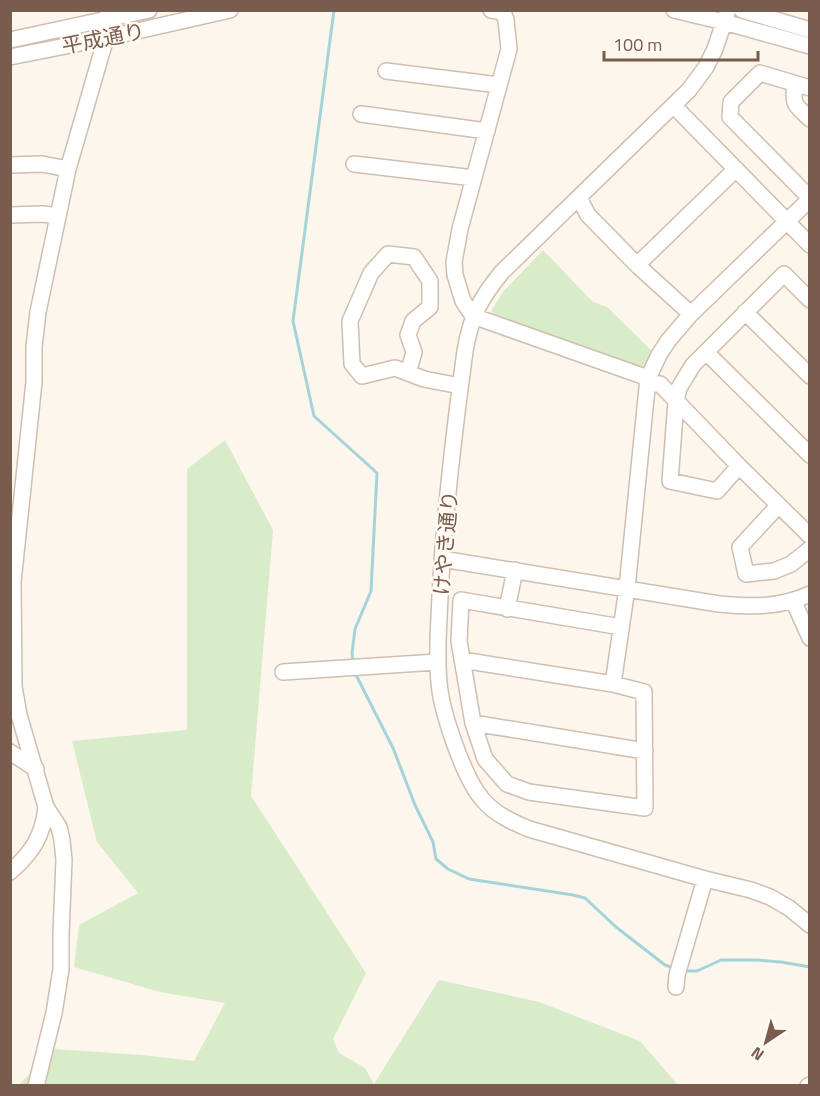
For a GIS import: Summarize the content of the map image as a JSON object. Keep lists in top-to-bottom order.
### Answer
{
  "streets": {
    "street": ["平成通り", "けやき通り"]
  },
  "scale_bar": "100 m",
  "north": "bottom left"
}
